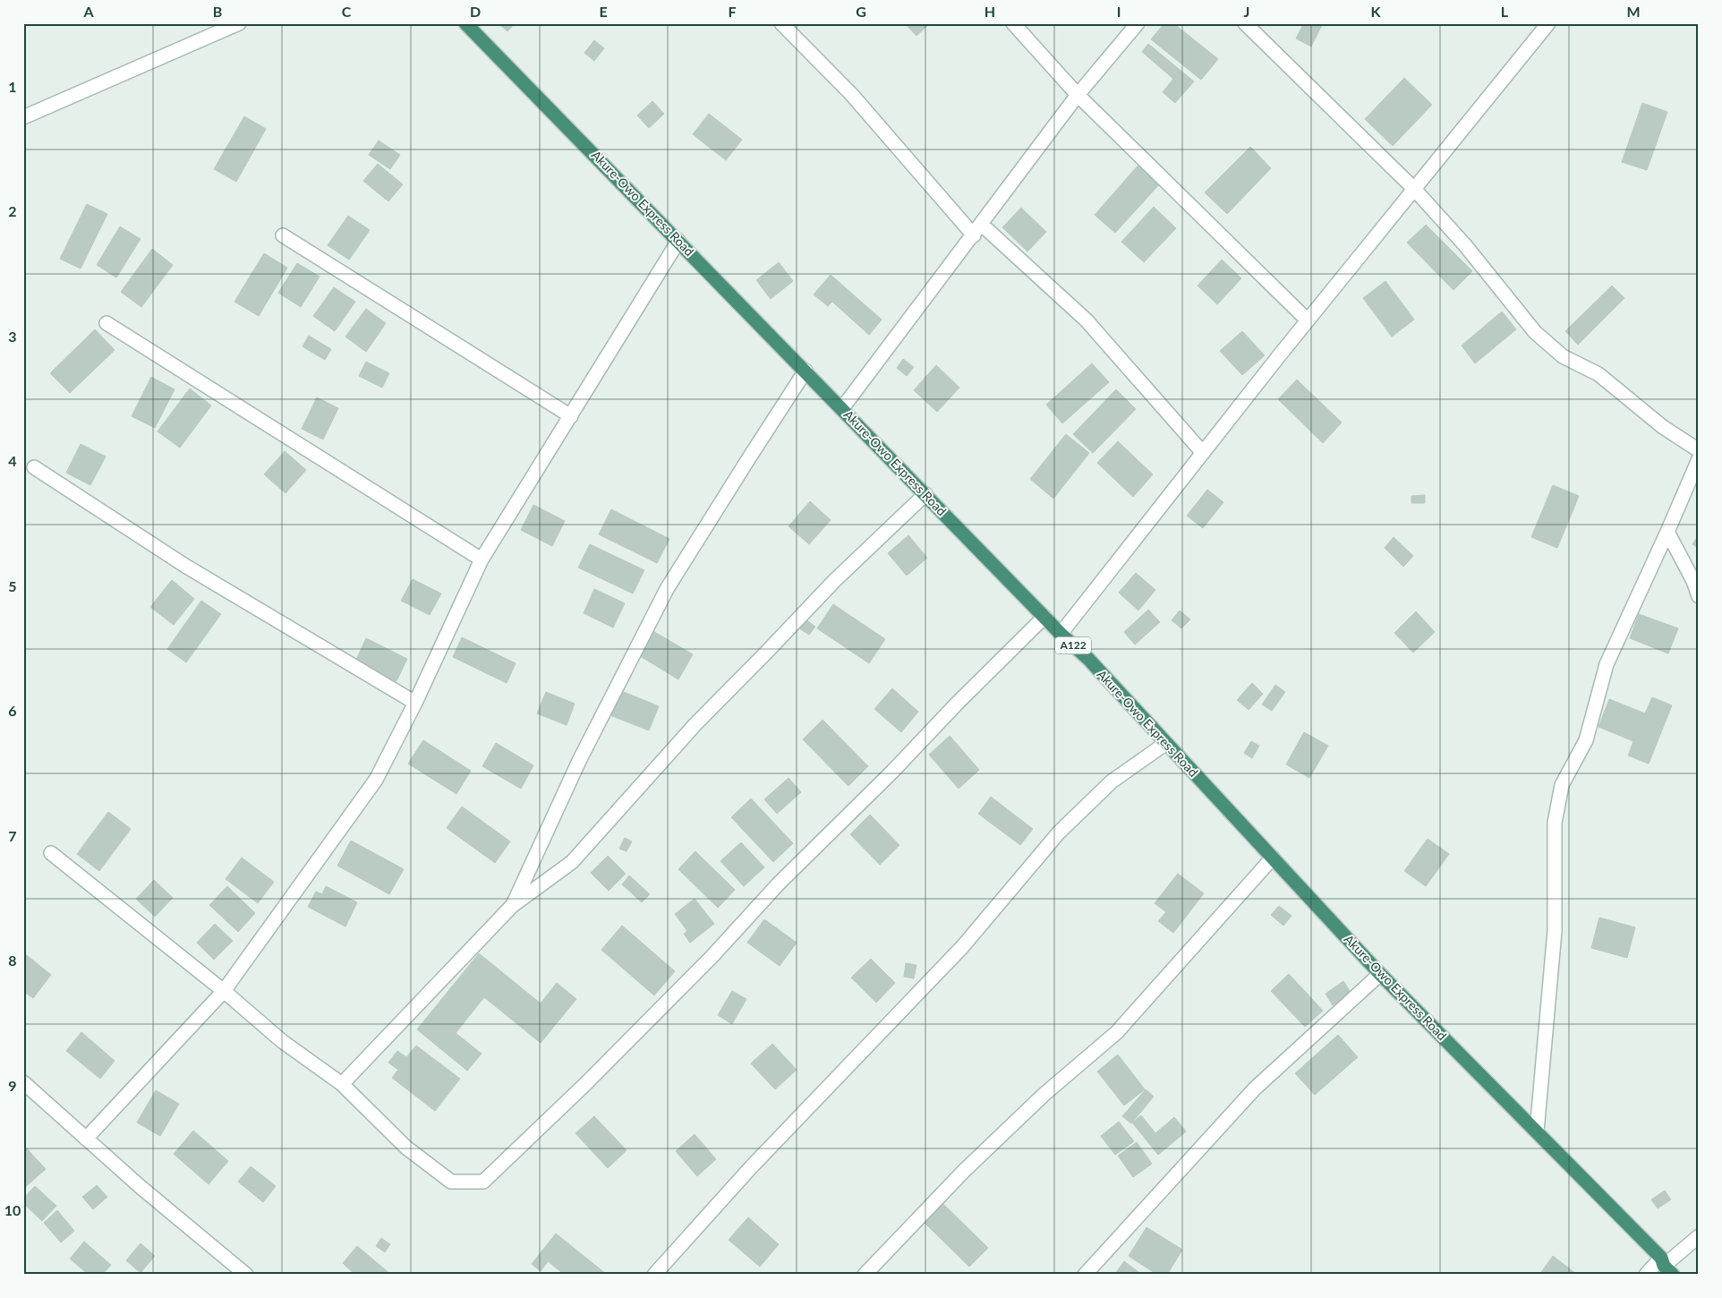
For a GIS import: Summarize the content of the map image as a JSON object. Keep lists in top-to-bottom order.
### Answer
{
  "streets": {
    "highway": ["Akure-Owo Express Road", "A122"]
  },
  "grid": {
    "columns": [
      "A",
      "B",
      "C",
      "D",
      "E",
      "F",
      "G",
      "H",
      "I",
      "J",
      "K",
      "L",
      "M"
    ],
    "rows": [
      "1",
      "2",
      "3",
      "4",
      "5",
      "6",
      "7",
      "8",
      "9",
      "10"
    ]
  }
}
